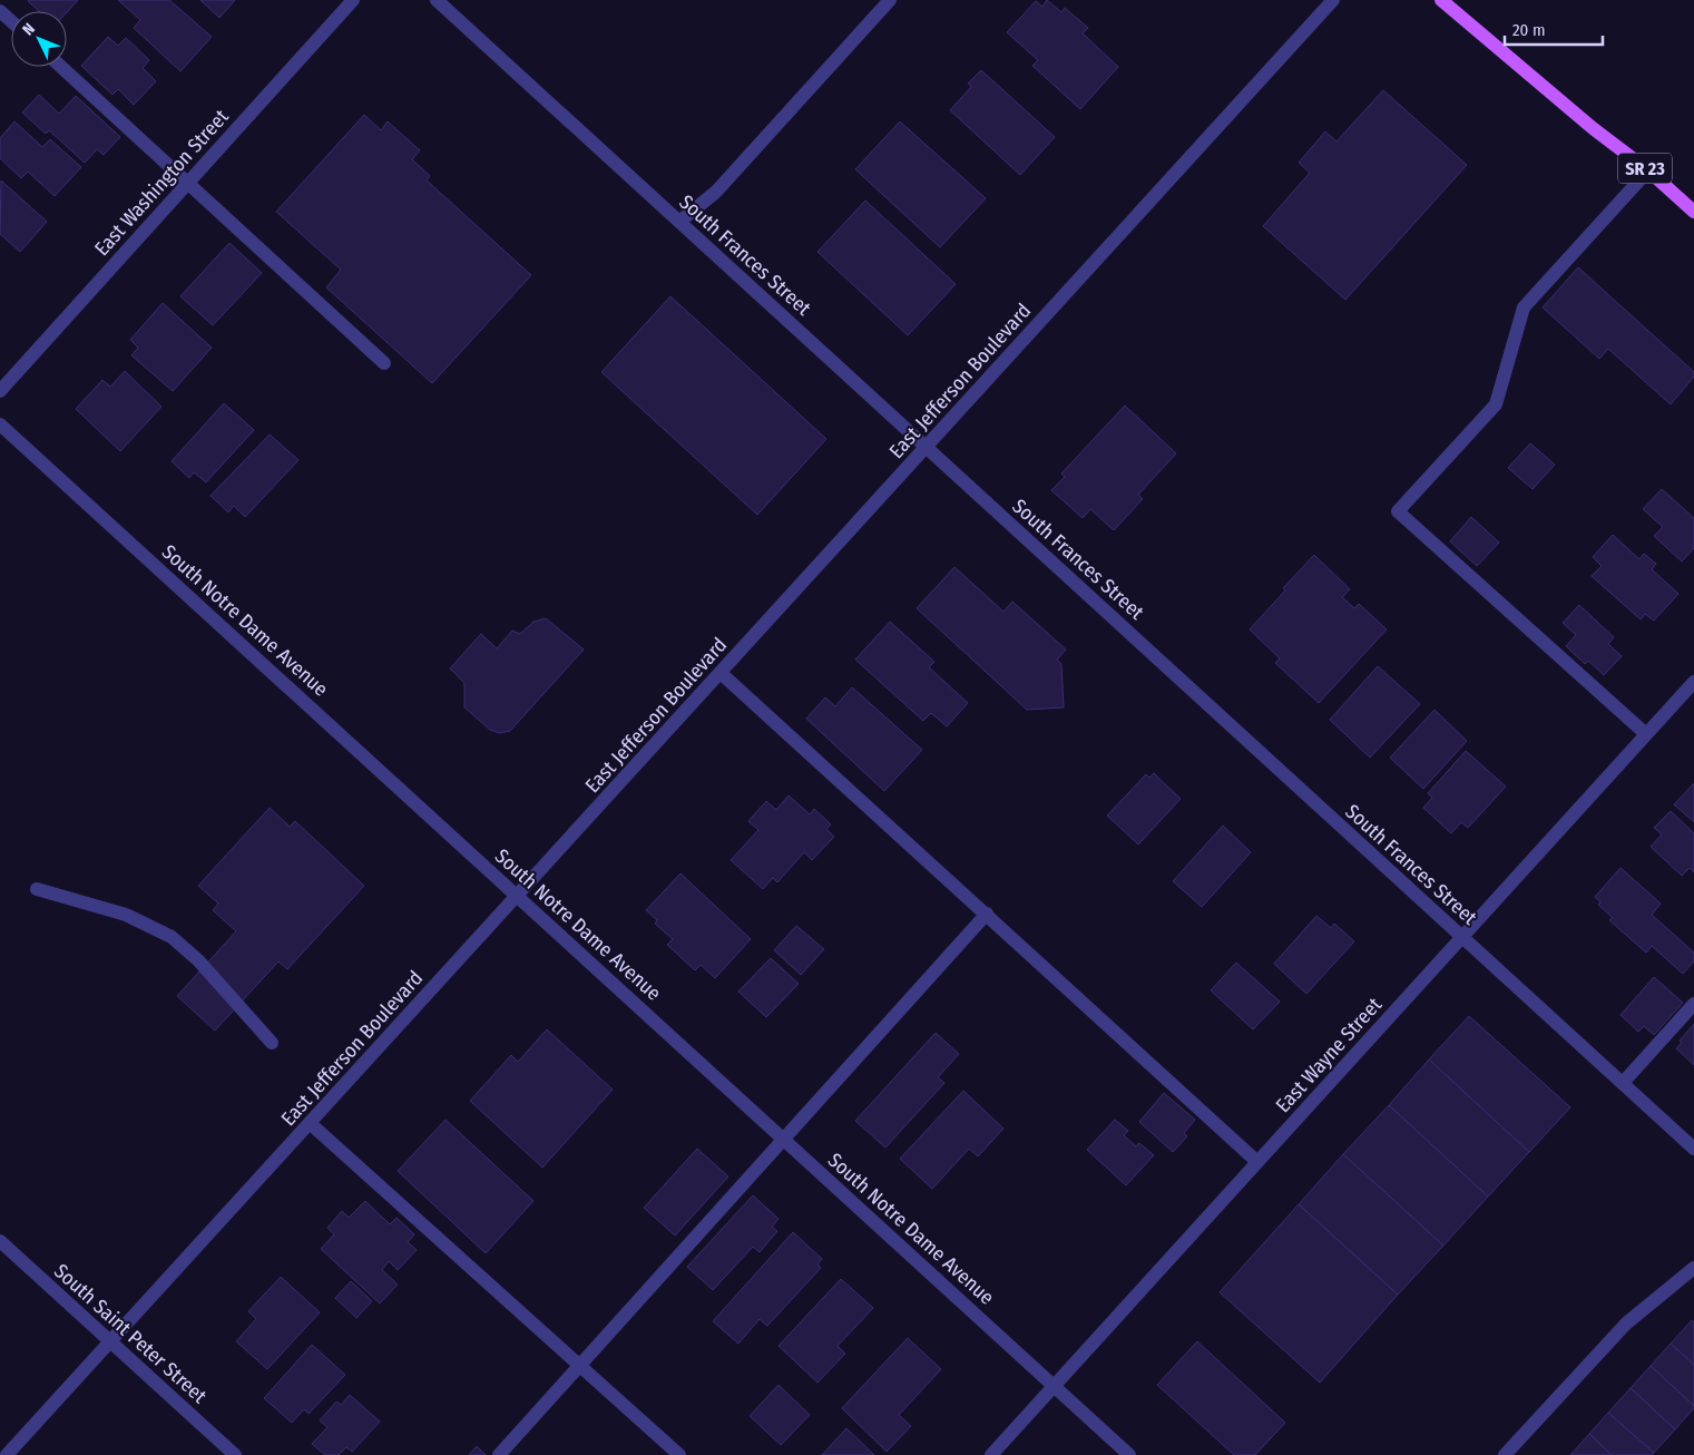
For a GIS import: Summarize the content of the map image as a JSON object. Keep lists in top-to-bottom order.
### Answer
{
  "streets": {
    "main road": ["SR 23"],
    "street": [
      "East Washington Street",
      "South Frances Street",
      "East Jefferson Boulevard",
      "South Notre Dame Avenue",
      "East Wayne Street",
      "South Saint Peter Street"
    ]
  },
  "crossings": [
    ["South Frances Street", "East Jefferson Boulevard"],
    ["South Frances Street", "East Wayne Street"],
    ["East Jefferson Boulevard", "South Notre Dame Avenue"],
    ["East Jefferson Boulevard", "South Saint Peter Street"],
    ["South Notre Dame Avenue", "East Wayne Street"]
  ],
  "scale_bar": "20 m",
  "north": "top left"
}
